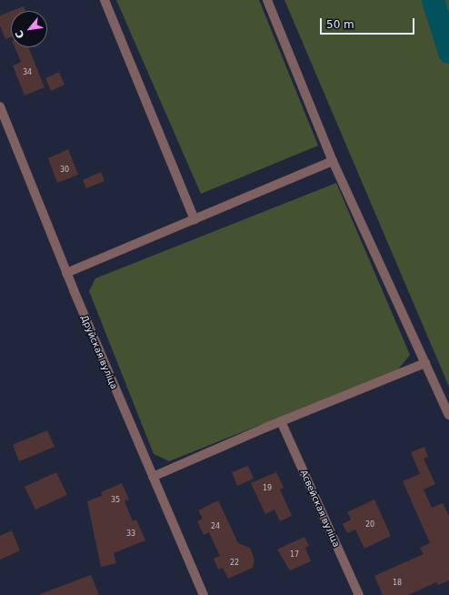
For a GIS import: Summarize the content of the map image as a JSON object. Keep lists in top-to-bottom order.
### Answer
{
  "streets": {
    "street": ["Друйская вуліца", "Асвейская вуліца"]
  },
  "house_numbers": [
    "34",
    "30",
    "19",
    "35",
    "20",
    "24",
    "33",
    "17",
    "22",
    "18"
  ],
  "scale_bar": "50 m",
  "north": "bottom left"
}
